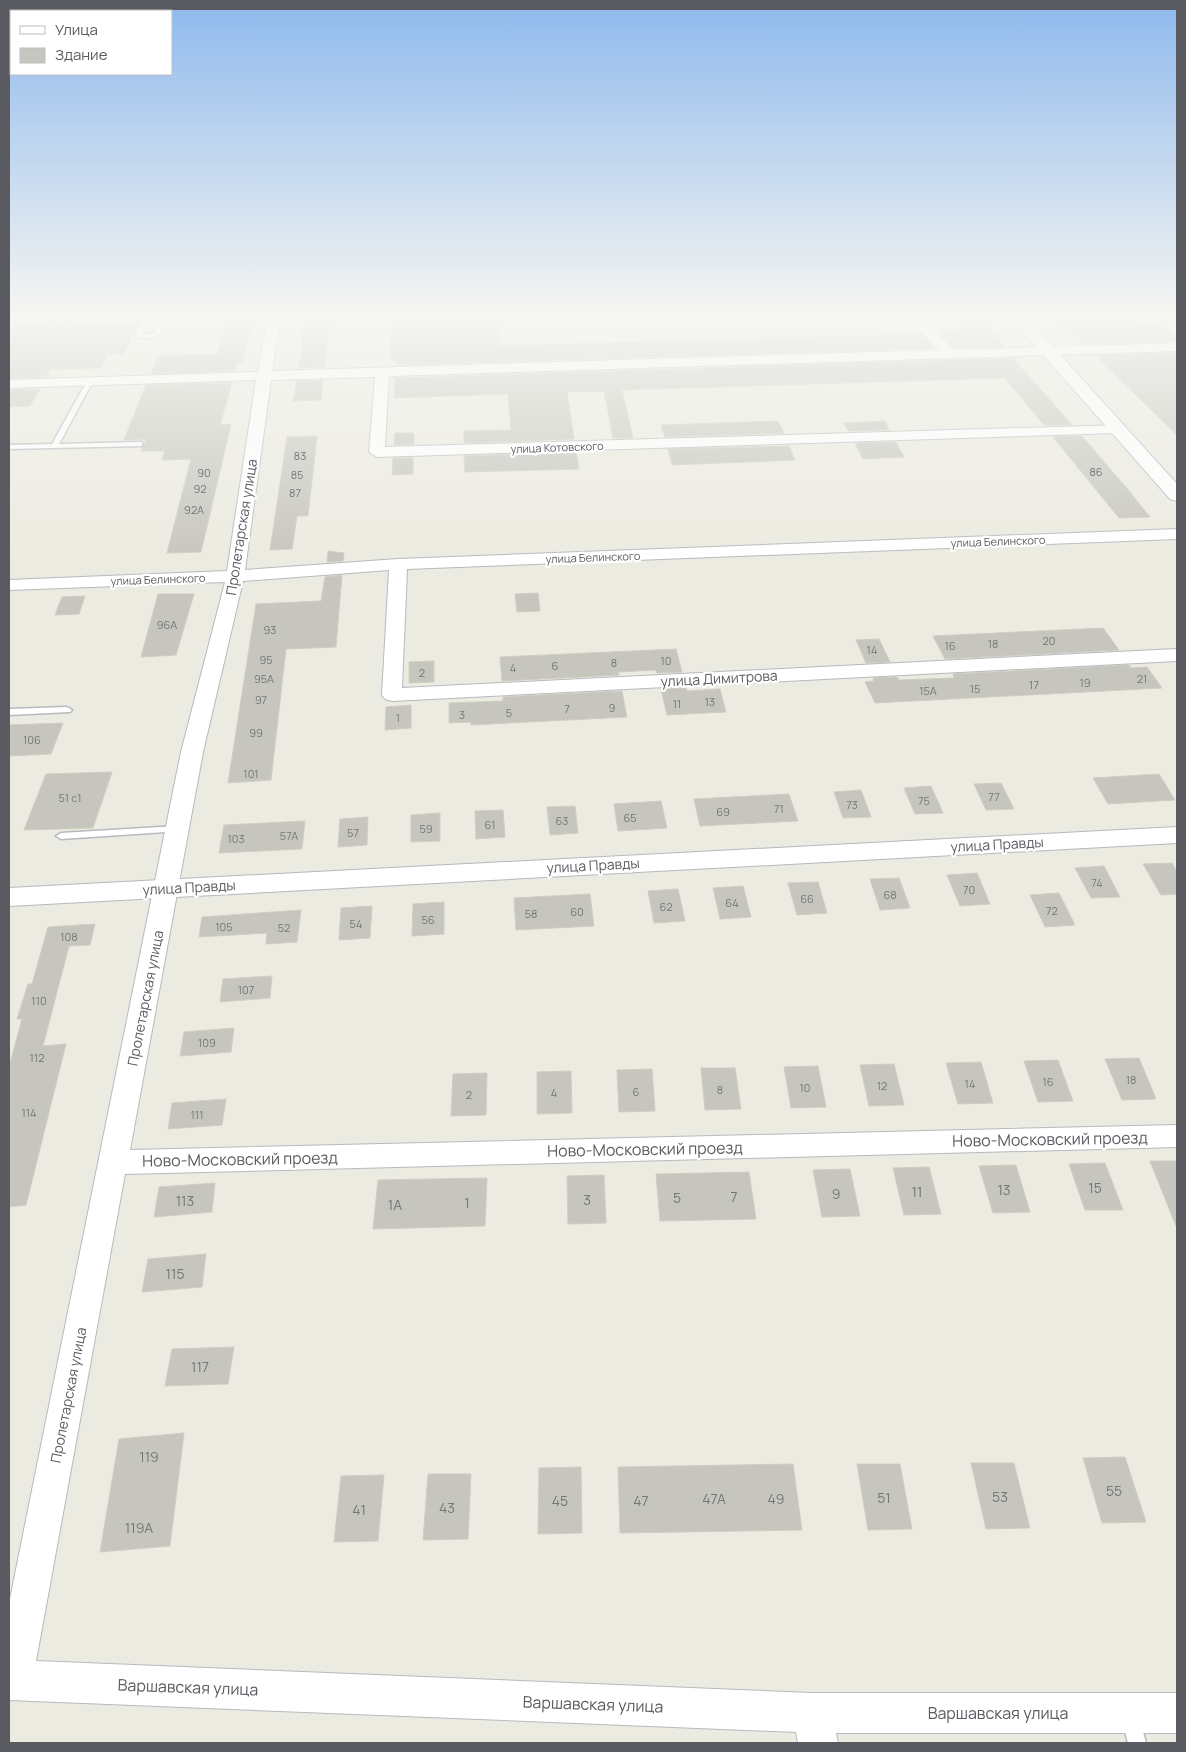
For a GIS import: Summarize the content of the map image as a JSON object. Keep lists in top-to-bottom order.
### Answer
{
  "streets": {
    "street": [
      "улица Котовского",
      "Пролетарская улица",
      "улица Белинского",
      "улица Димитрова",
      "улица Правды",
      "Ново-Московский проезд",
      "Варшавская улица"
    ]
  },
  "crossings": [
    ["Пролетарская улица", "улица Белинского"],
    ["Пролетарская улица", "улица Правды"],
    ["Пролетарская улица", "Ново-Московский проезд"],
    ["Пролетарская улица", "Варшавская улица"],
    ["улица Белинского", "улица Димитрова"]
  ],
  "house_numbers": [
    "83",
    "86",
    "90",
    "85",
    "92",
    "87",
    "92А",
    "96А",
    "93",
    "20",
    "18",
    "16",
    "14",
    "95",
    "10",
    "8",
    "6",
    "4",
    "2",
    "95А",
    "21",
    "19",
    "17",
    "15",
    "15А",
    "97",
    "13",
    "11",
    "9",
    "7",
    "5",
    "3",
    "1",
    "99",
    "106",
    "101",
    "77",
    "51 с1",
    "75",
    "73",
    "71",
    "69",
    "65",
    "63",
    "61",
    "59",
    "57",
    "57А",
    "103",
    "74",
    "70",
    "68",
    "66",
    "64",
    "62",
    "72",
    "60",
    "58",
    "56",
    "54",
    "105",
    "52",
    "108",
    "107",
    "110",
    "109",
    "112",
    "18",
    "16",
    "14",
    "12",
    "10",
    "8",
    "6",
    "4",
    "2",
    "114",
    "111",
    "15",
    "13",
    "11",
    "9",
    "7",
    "5",
    "3",
    "113",
    "1",
    "1А",
    "115",
    "117",
    "119",
    "55",
    "53",
    "51",
    "47А",
    "49",
    "45",
    "47",
    "43",
    "41",
    "119А"
  ],
  "legend": ["Улица", "Здание"]
}
